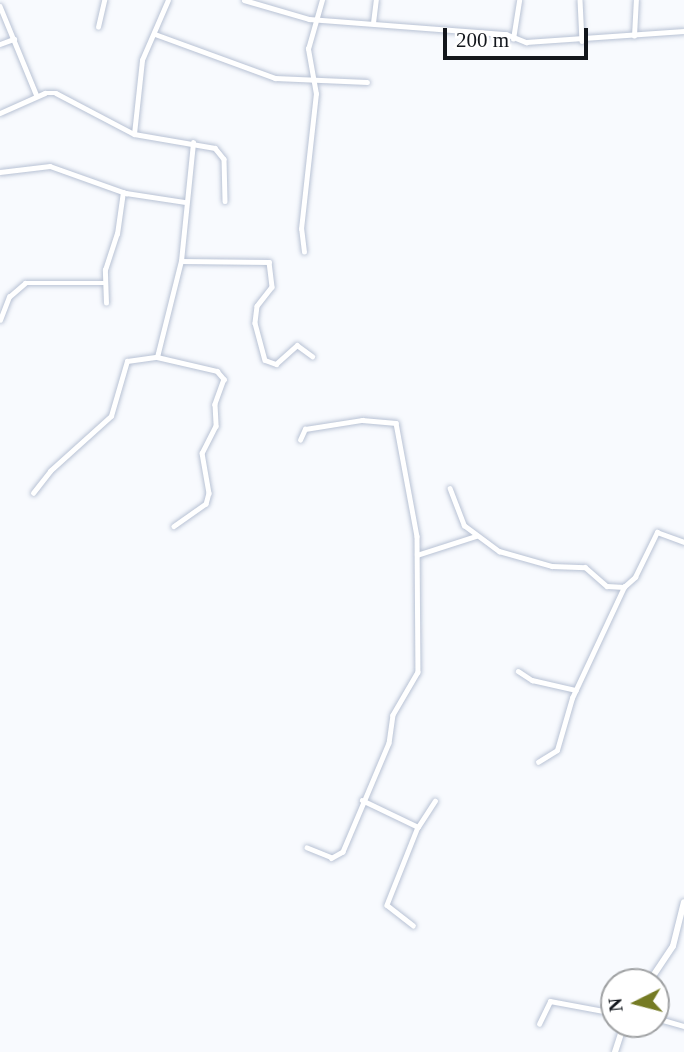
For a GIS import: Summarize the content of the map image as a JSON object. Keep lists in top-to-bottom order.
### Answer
{
  "scale_bar": "200 m",
  "north": "left"
}
